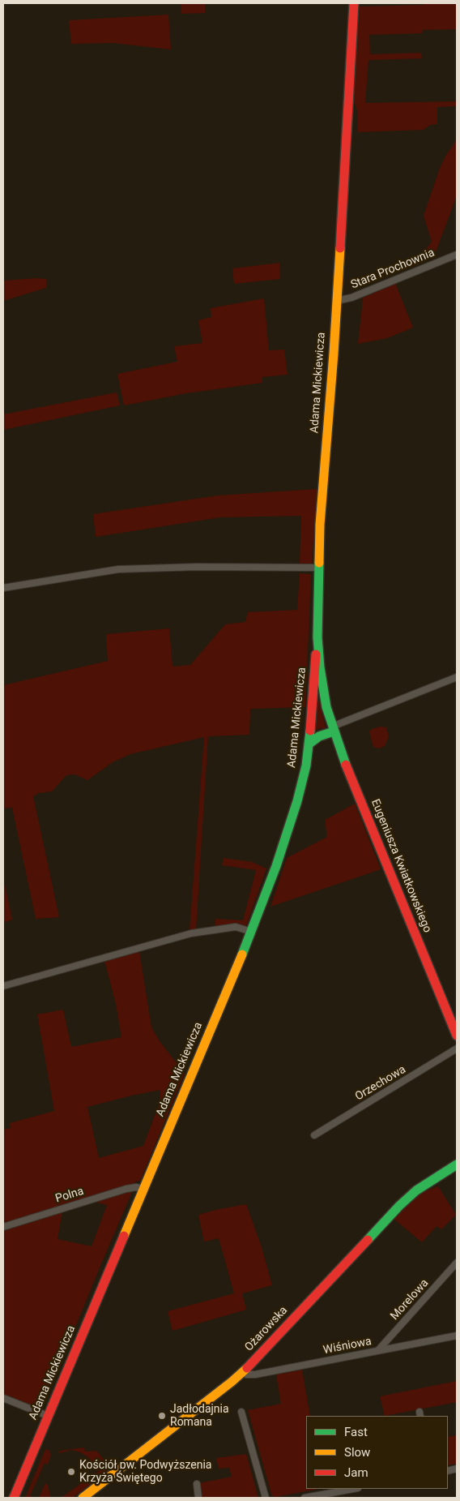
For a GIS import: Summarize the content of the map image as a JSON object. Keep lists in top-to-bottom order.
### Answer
{
  "streets": {
    "street": [
      "Stara Prochownia",
      "Adama Mickiewicza",
      "Eugeniusza Kwiatkowskiego",
      "Orzechowa",
      "Polna",
      "Morelowa",
      "Ożarowska",
      "Wiśniowa"
    ]
  },
  "crossings": [
    ["Stara Prochownia", "Adama Mickiewicza"],
    ["Adama Mickiewicza", "Eugeniusza Kwiatkowskiego"],
    ["Adama Mickiewicza", "Polna"],
    ["Morelowa", "Wiśniowa"],
    ["Ożarowska", "Wiśniowa"]
  ],
  "places": ["Jadłodajnia Romana", "Kościół pw. Podwyższenia Krzyża Świętego"],
  "legend": ["Fast", "Slow", "Jam"]
}
